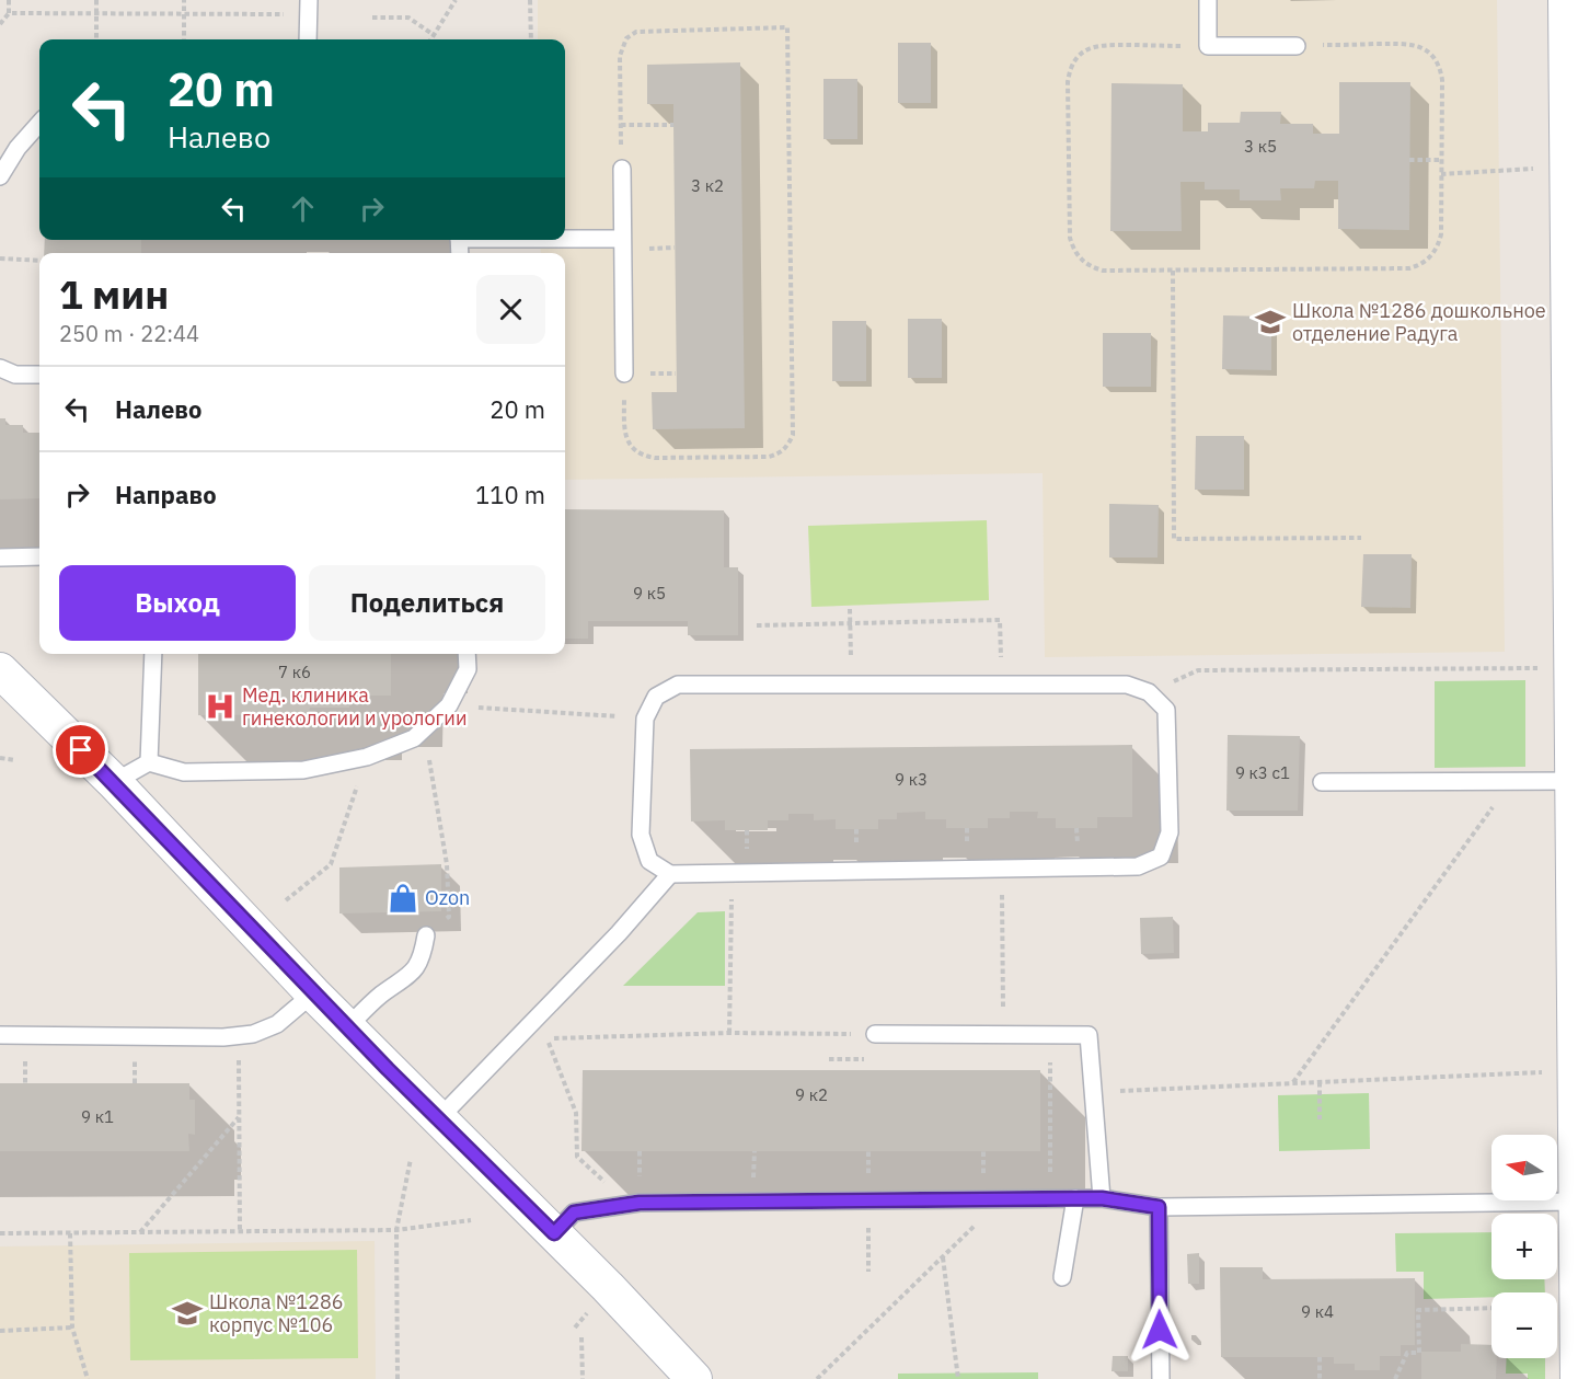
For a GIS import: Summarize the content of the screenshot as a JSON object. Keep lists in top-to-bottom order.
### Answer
{
  "places": {
    "school or university": ["Школа №1286 дошкольное отделение Радуга", "Школа №1286 корпус №106"],
    "hospital": ["Мед. клиника гинекологии и урологии"],
    "shop": ["Ozon"]
  },
  "house_numbers": [
    "3 к5",
    "3 к2",
    "9 к5",
    "7 к6",
    "9 к3 с1",
    "9 к3",
    "9 к2",
    "9 к1",
    "9 к4"
  ],
  "north": "left",
  "page": {
    "turn": ["20 m", "Налево"],
    "heading": ["1 мин", "250 m · 22:44"],
    "list": [
      {
        "name": "Налево",
        "value": "20 m"
      },
      {
        "name": "Направо",
        "value": "110 m"
      }
    ],
    "buttons": ["Выход", "Поделиться"],
    "map_buttons": ["+", "−"]
  }
}
